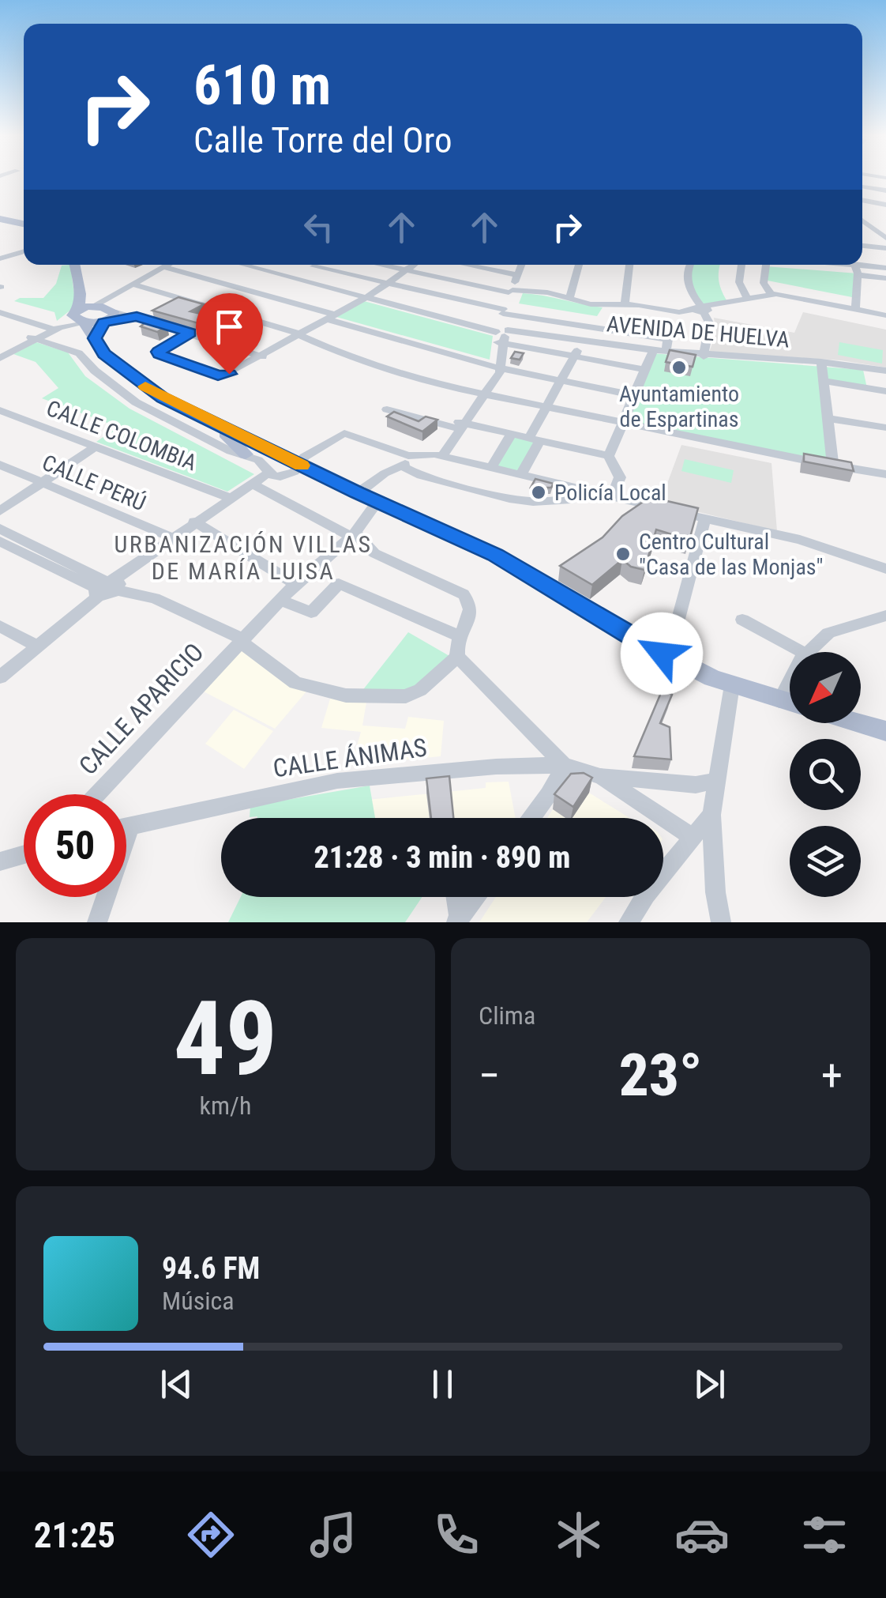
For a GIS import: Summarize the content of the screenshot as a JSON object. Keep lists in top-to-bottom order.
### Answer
{
  "streets": {
    "street": [
      "AVENIDA DE HUELVA",
      "CALLE COLOMBIA",
      "CALLE PERÚ",
      "CALLE APARICIO",
      "CALLE ÁNIMAS"
    ]
  },
  "districts": ["URBANIZACIÓN VILLAS DE MARÍA LUISA"],
  "places": ["Ayuntamiento de Espartinas", "Policía Local", "Centro Cultural \"Casa de las Monjas\""],
  "north": "bottom left",
  "page": {
    "turn": ["610 m", "Calle Torre del Oro"],
    "limit": "50",
    "trip": "21:28 · 3 min · 890 m",
    "tile": [
      ["49", "km/h"],
      "Clima"
    ],
    "heat": ["−", "23°", "+"],
    "song": ["94.6 FM", "Música"],
    "tabs": "21:25"
  }
}
